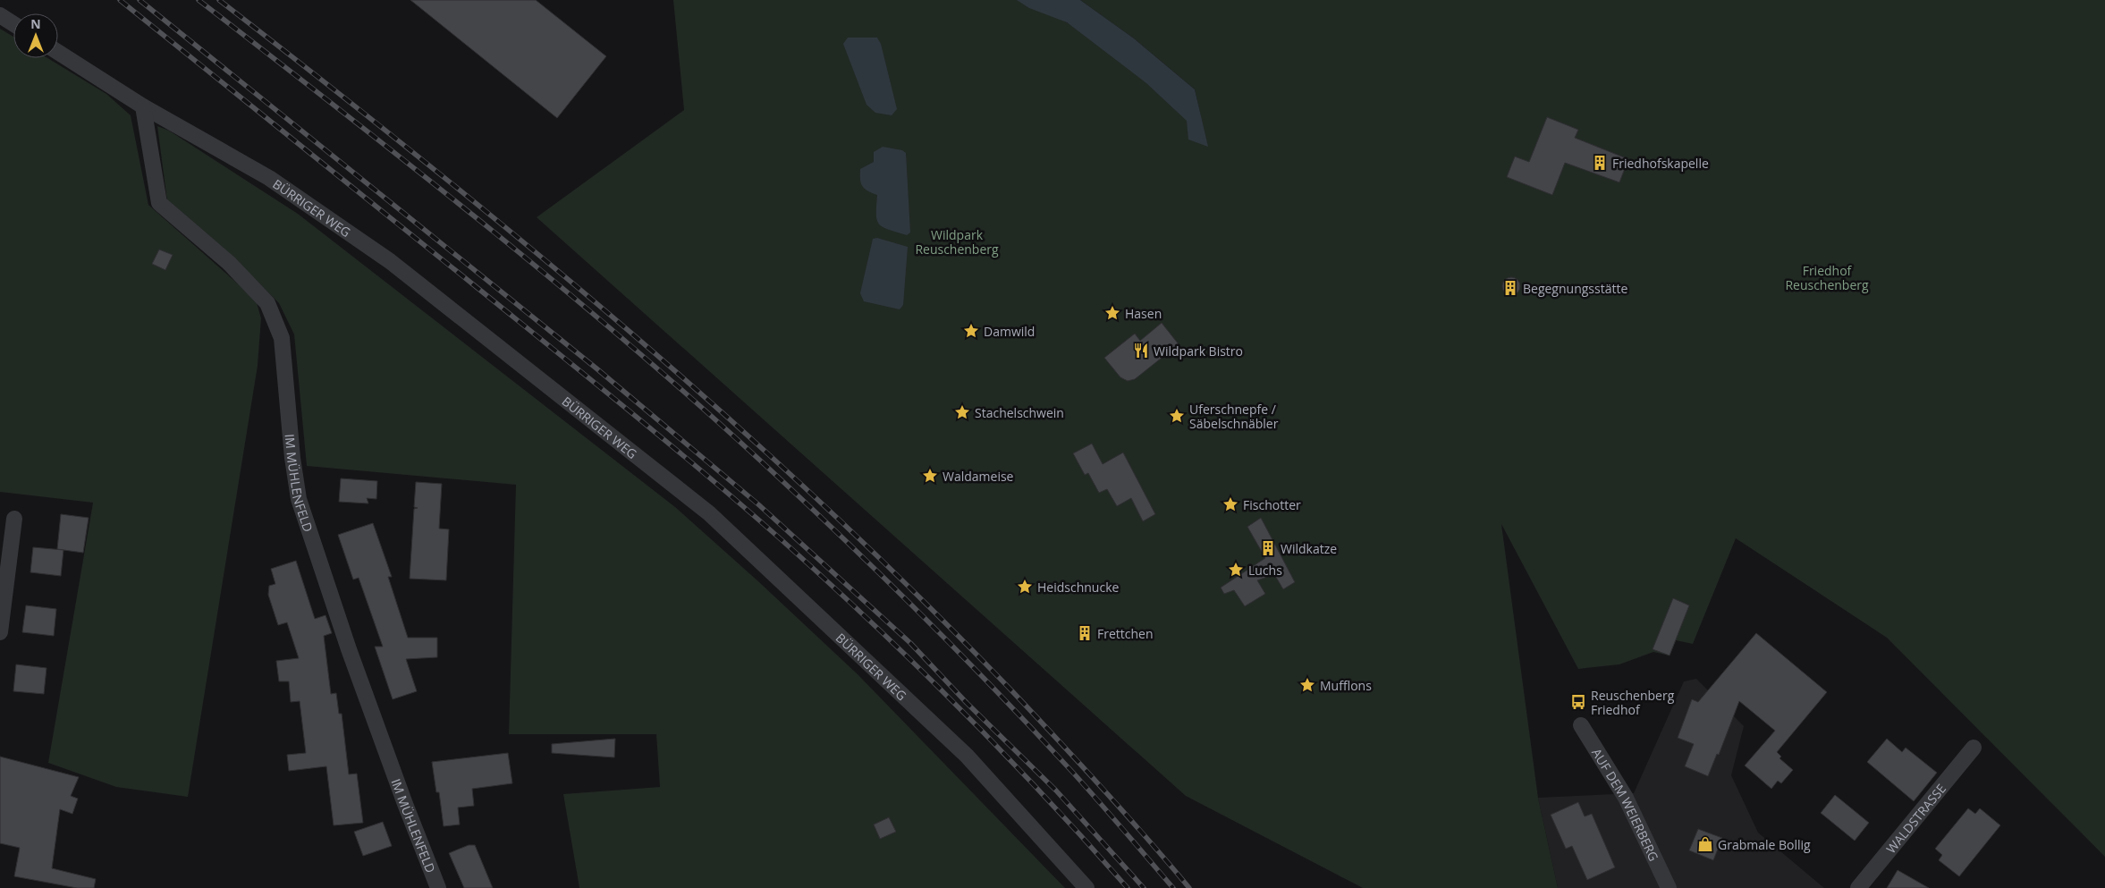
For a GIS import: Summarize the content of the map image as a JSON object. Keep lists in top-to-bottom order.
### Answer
{
  "streets": {
    "street": [
      "BÜRRIGER WEG",
      "IM MÜHLENFELD",
      "AUF DEM WEIERBERG",
      "WALDSTRASSE"
    ]
  },
  "crossings": [
    ["BÜRRIGER WEG", "IM MÜHLENFELD"]
  ],
  "parks": ["Wildpark Reuschenberg", "Friedhof Reuschenberg"],
  "places": {
    "building": [
      "Friedhofskapelle",
      "Begegnungsstätte",
      "Wildkatze",
      "Frettchen"
    ],
    "place": [
      "Hasen",
      "Damwild",
      "Stachelschwein",
      "Uferschnepfe / Säbelschnäbler",
      "Waldameise",
      "Fischotter",
      "Luchs",
      "Heidschnucke",
      "Mufflons"
    ],
    "restaurant": ["Wildpark Bistro"],
    "bus stop": ["Reuschenberg Friedhof"],
    "shop": ["Grabmale Bollig"]
  },
  "north": "top"
}
